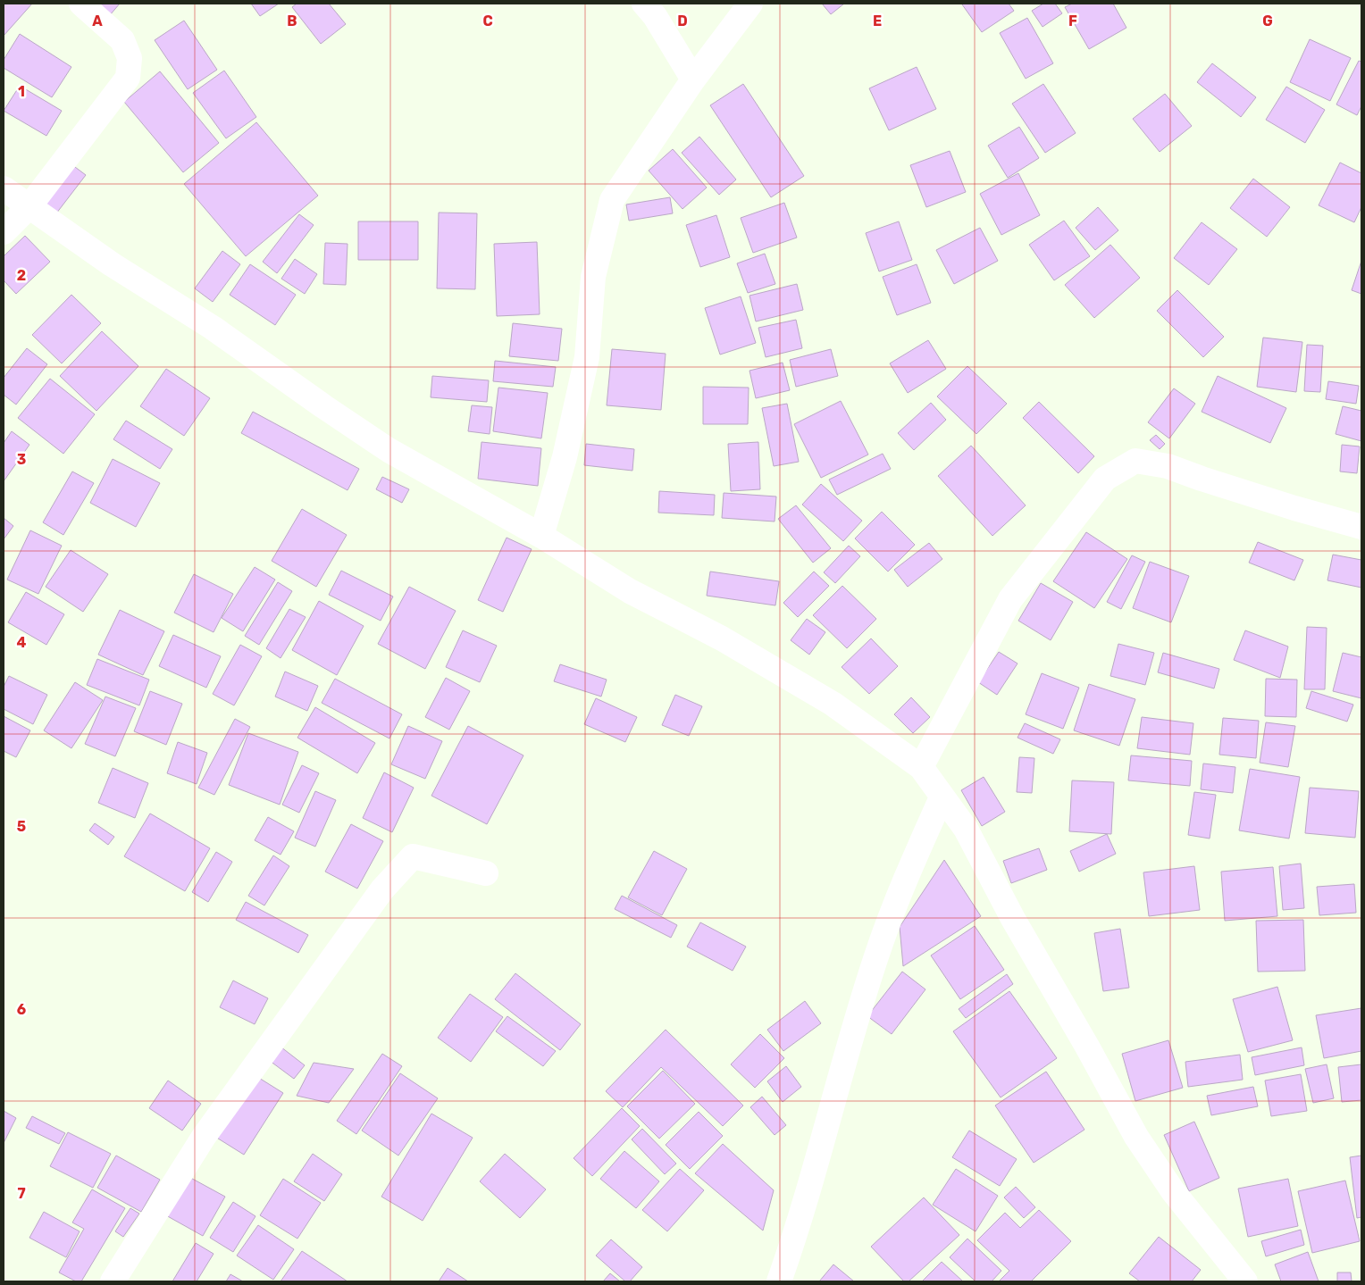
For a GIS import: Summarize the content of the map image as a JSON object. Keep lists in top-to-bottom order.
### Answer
{
  "grid": {
    "columns": [
      "A",
      "B",
      "C",
      "D",
      "E",
      "F",
      "G"
    ],
    "rows": [
      "1",
      "2",
      "3",
      "4",
      "5",
      "6",
      "7"
    ]
  }
}
